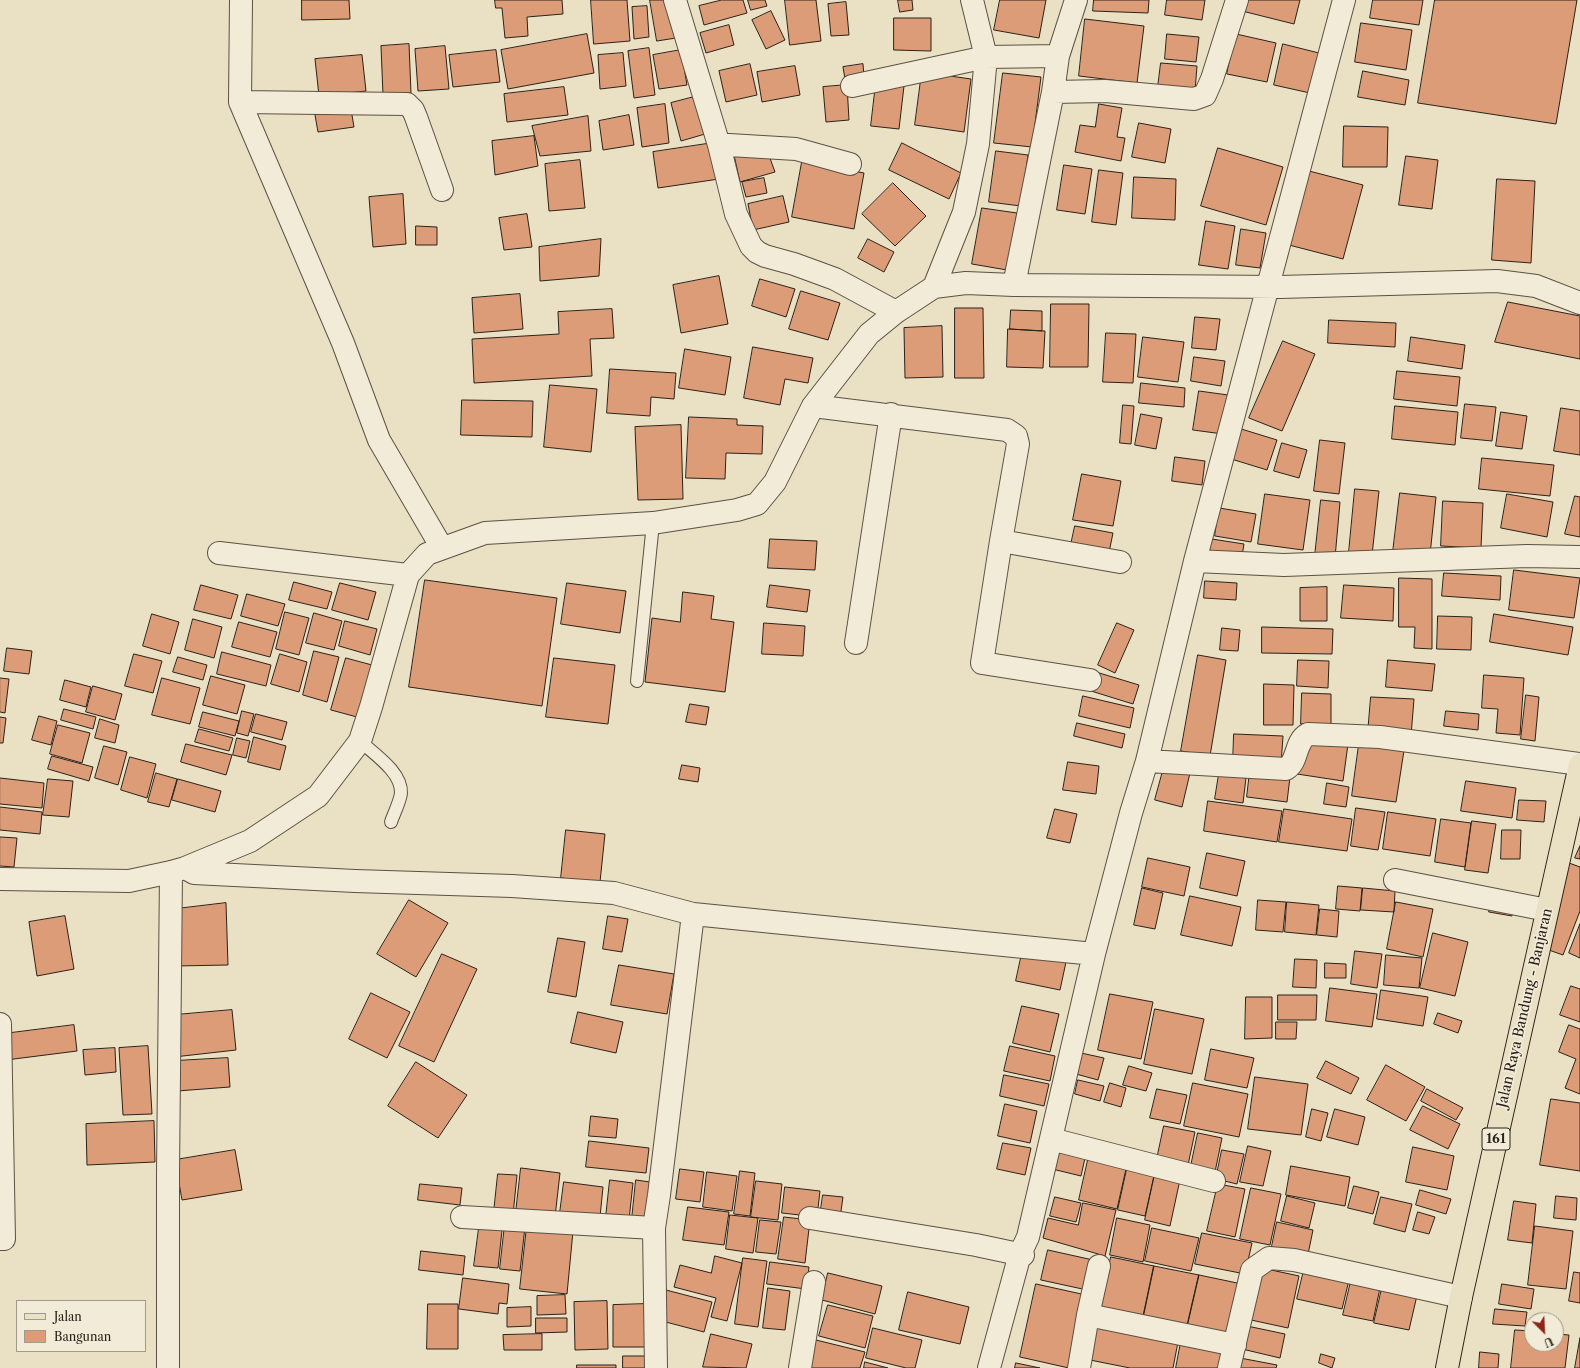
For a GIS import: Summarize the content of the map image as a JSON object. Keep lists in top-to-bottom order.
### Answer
{
  "streets": {
    "main road": ["Jalan Raya Bandung - Banjaran", "161"]
  },
  "legend": ["Jalan", "Bangunan"],
  "north": "bottom right"
}
